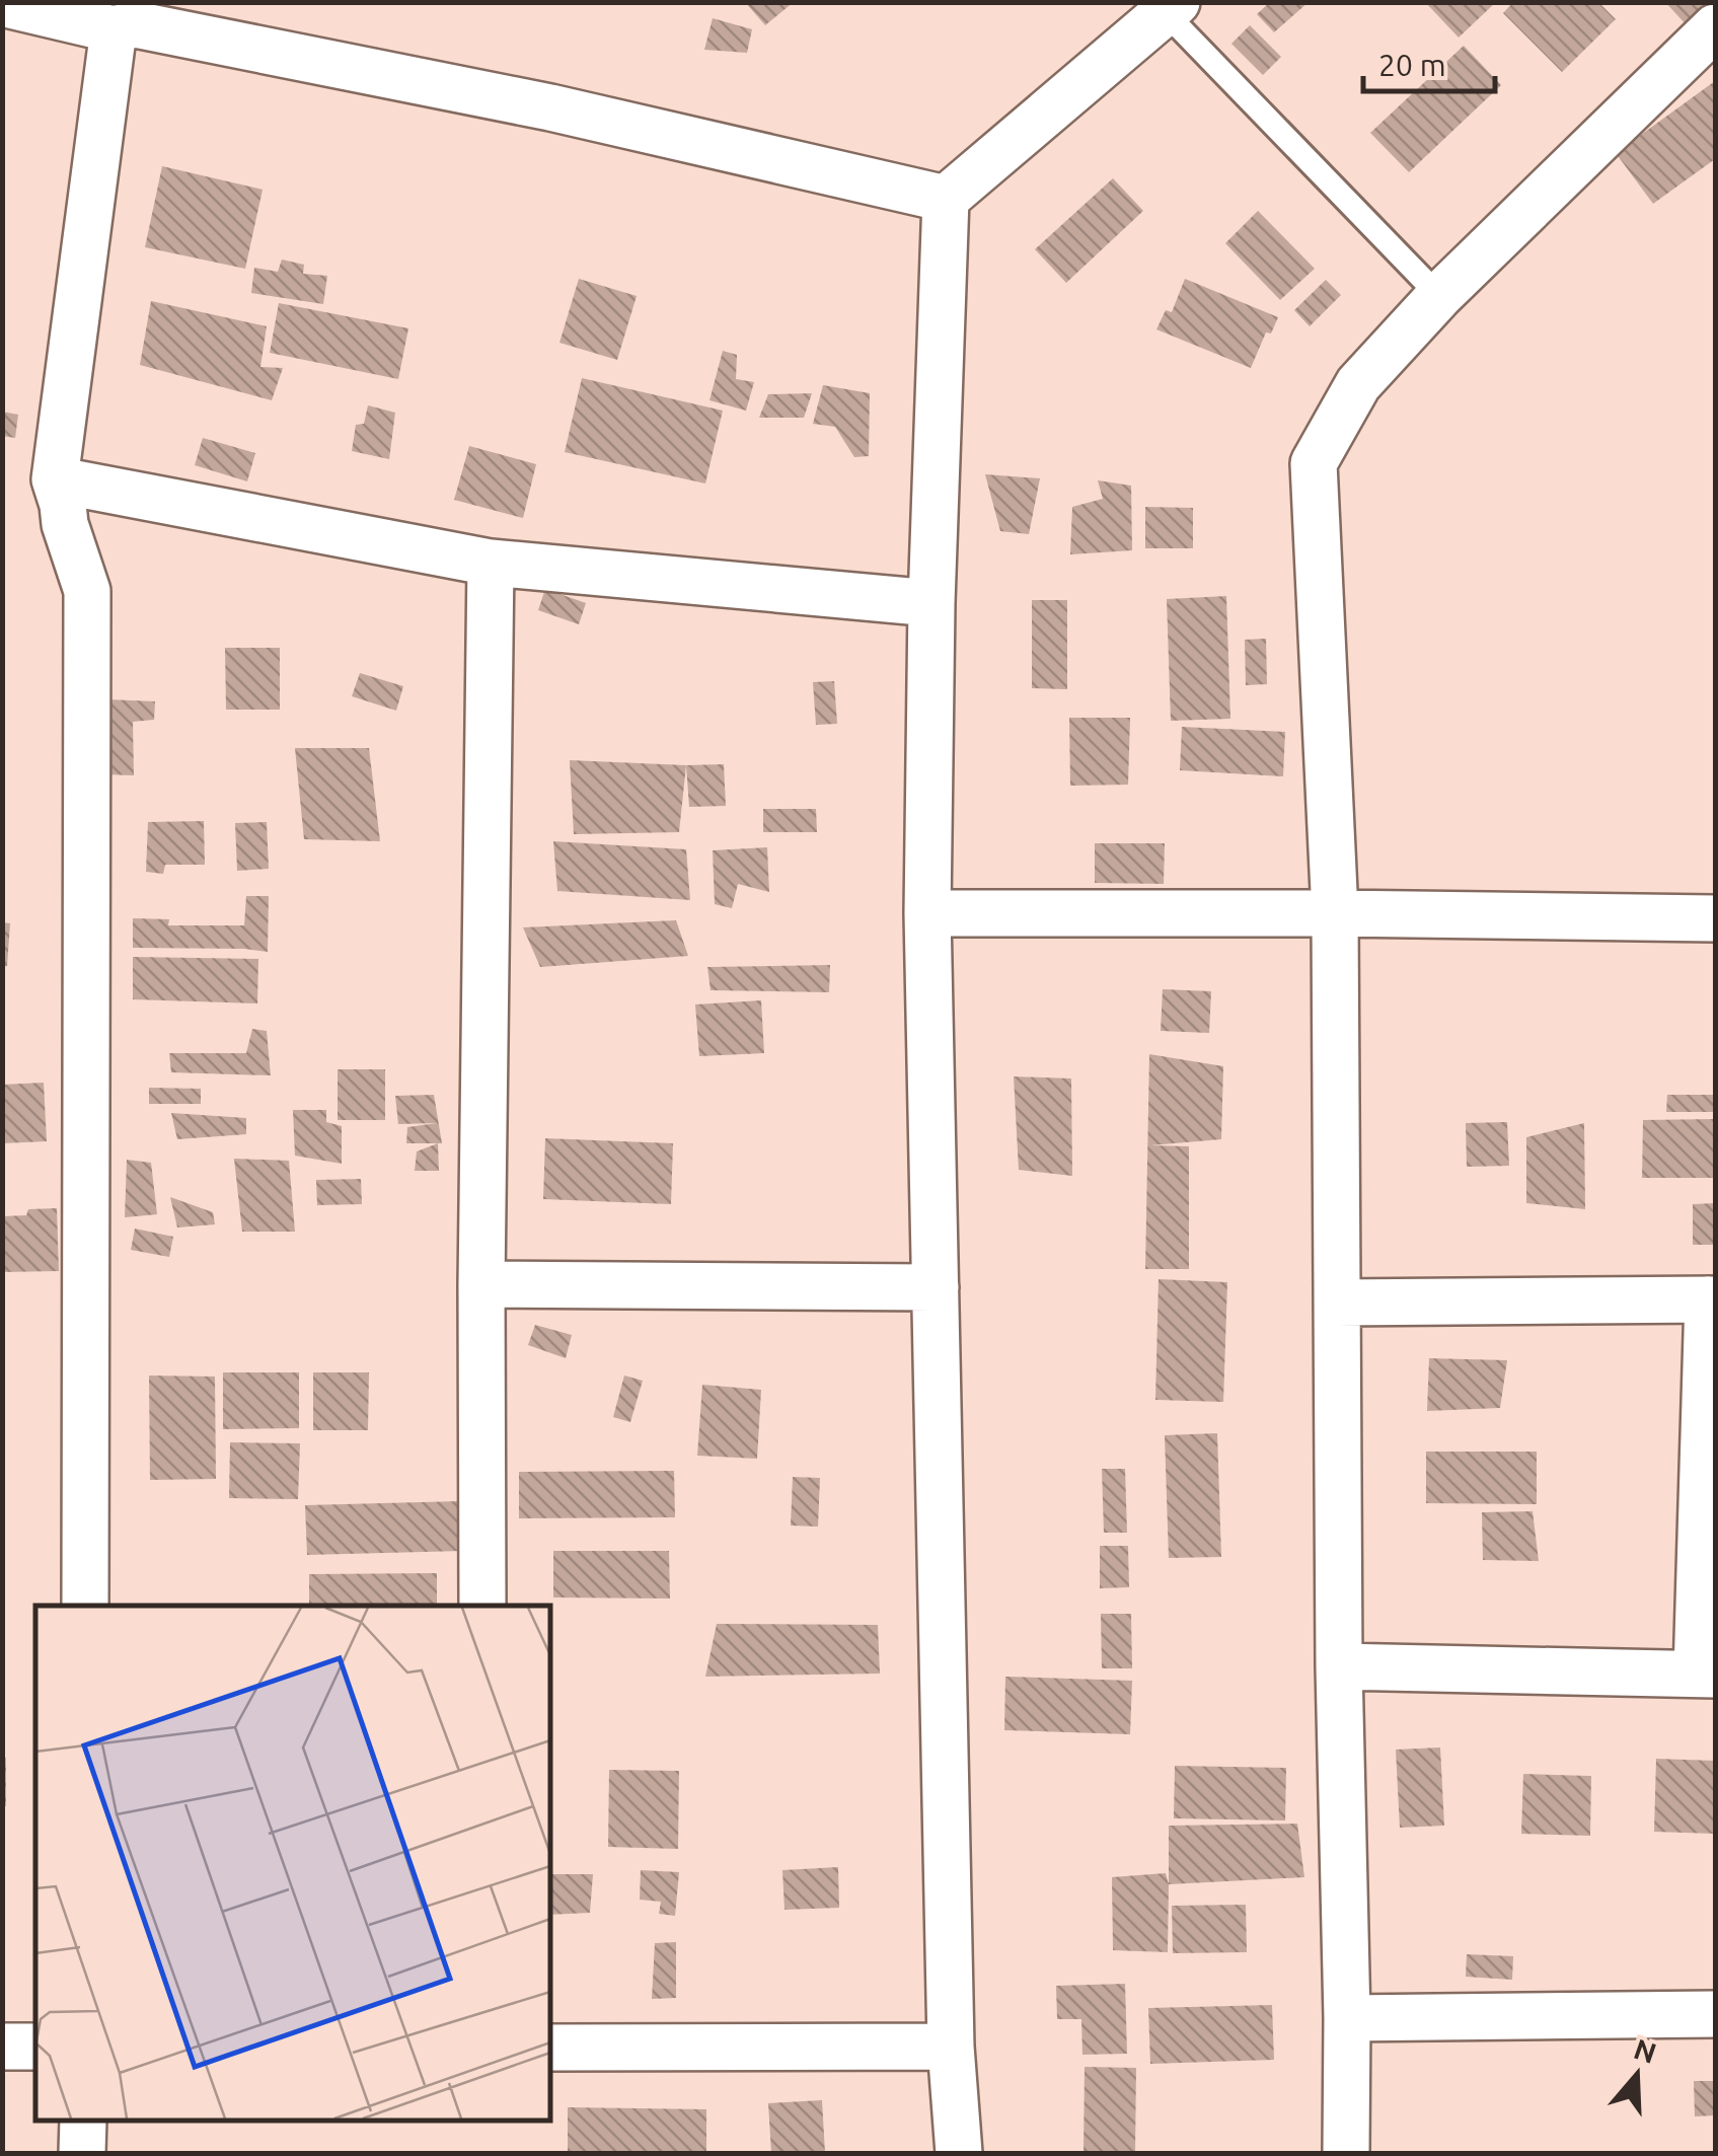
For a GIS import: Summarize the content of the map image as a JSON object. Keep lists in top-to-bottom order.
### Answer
{
  "scale_bar": "20 m",
  "north": "top"
}
